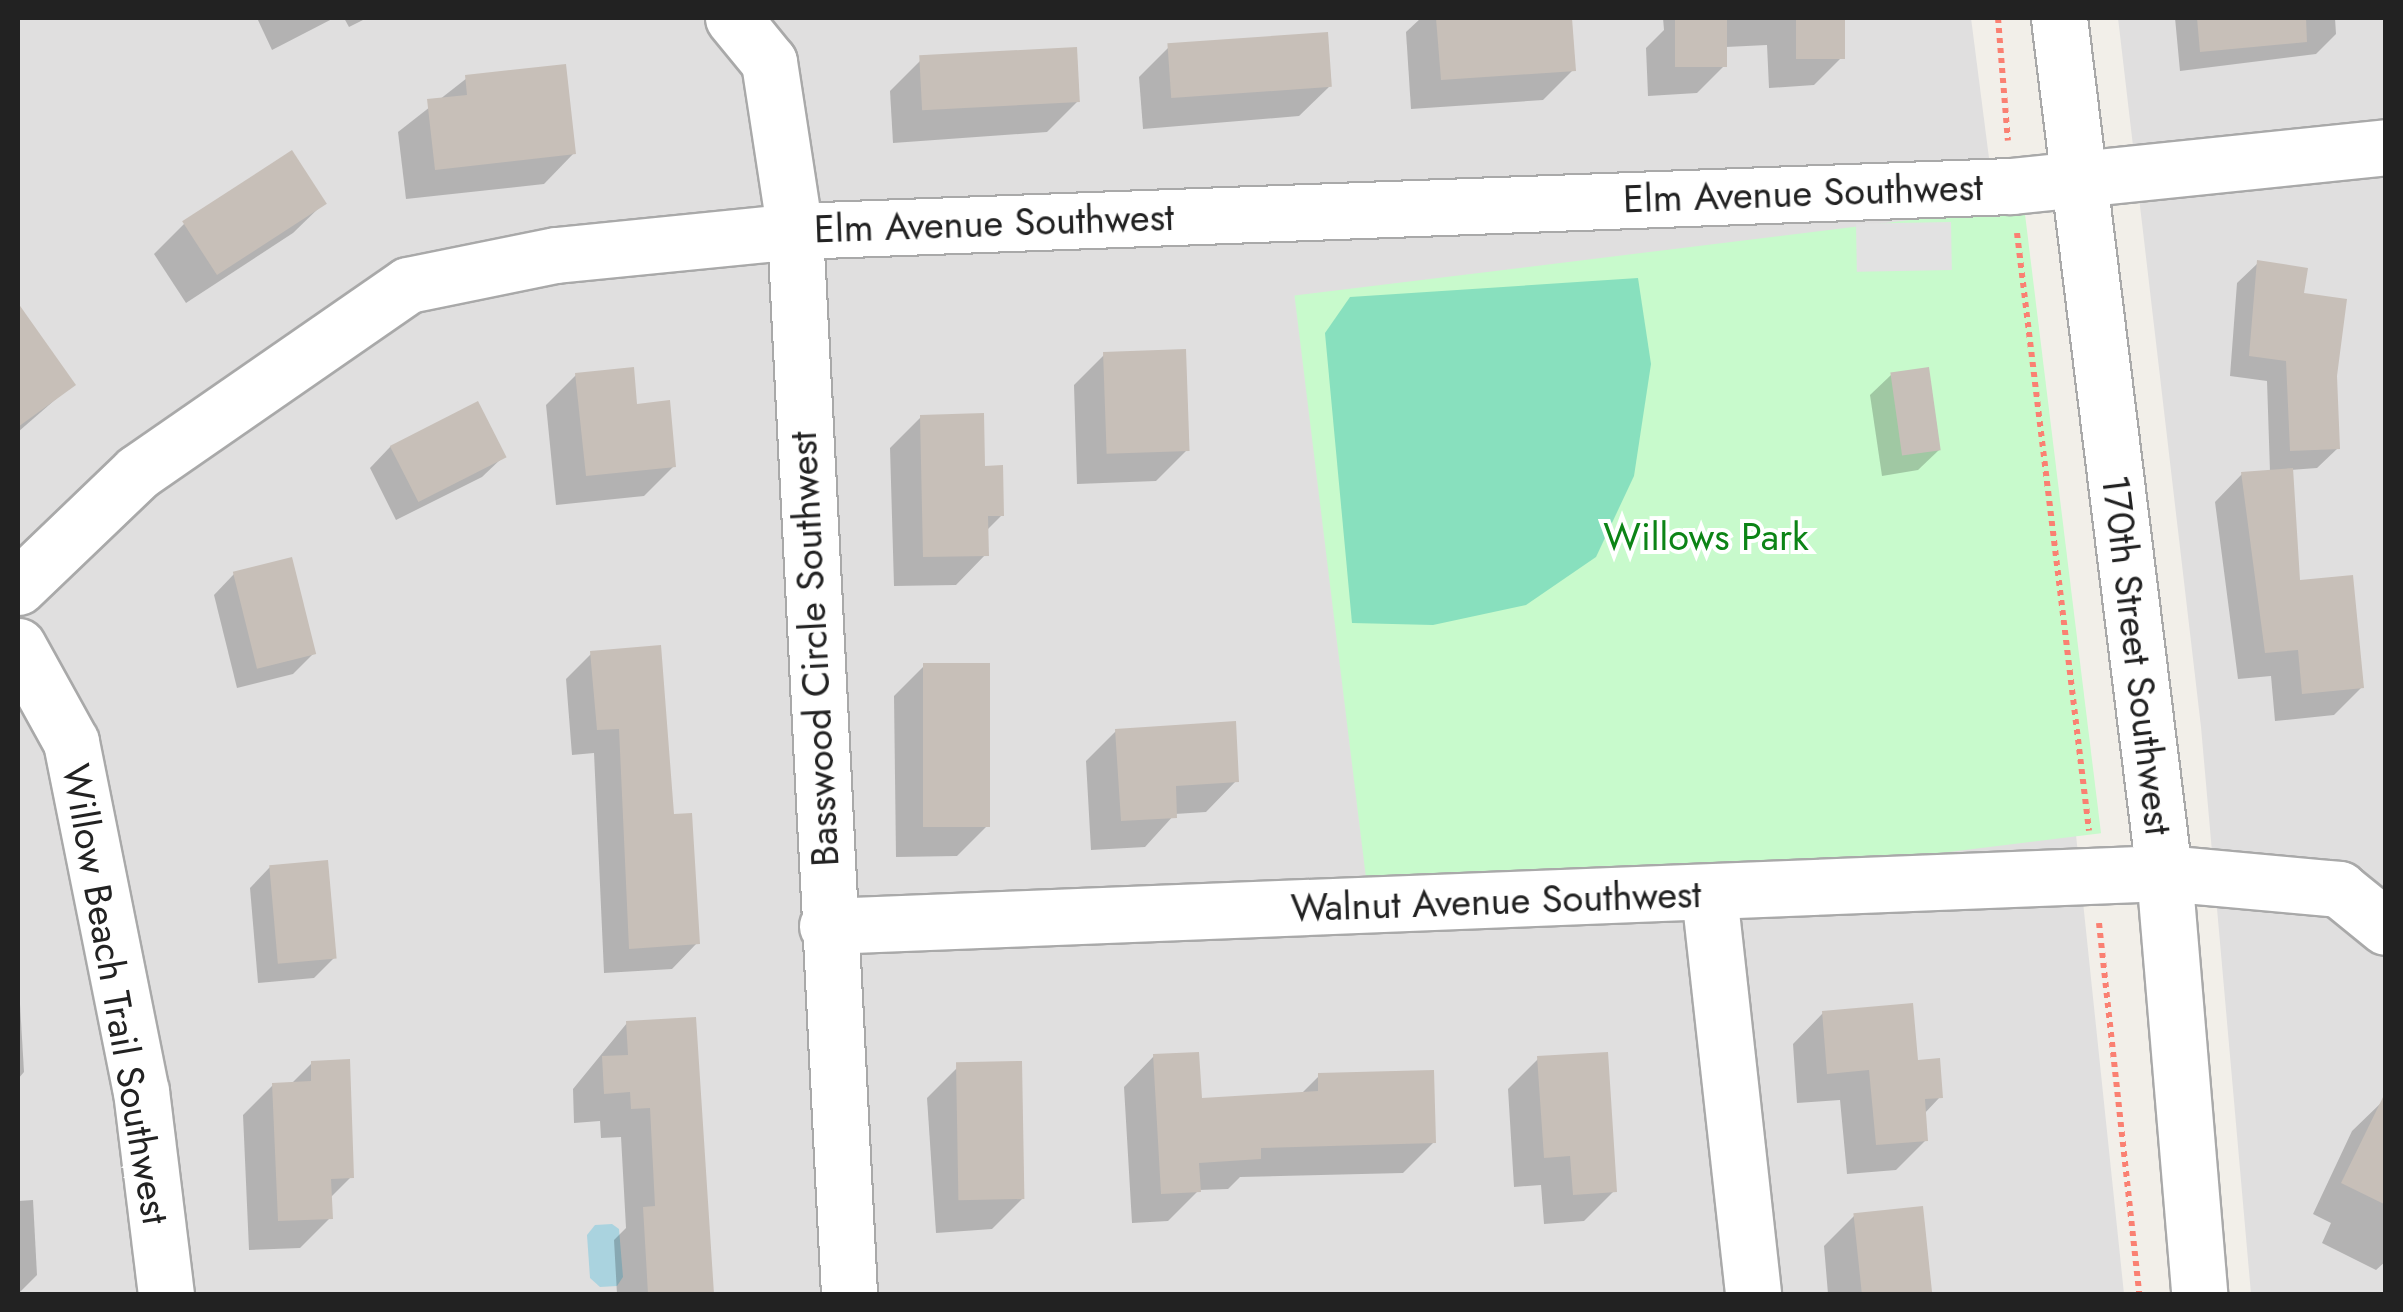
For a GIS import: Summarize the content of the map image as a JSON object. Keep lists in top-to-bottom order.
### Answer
{
  "streets": {
    "street": [
      "Elm Avenue Southwest",
      "Basswood Circle Southwest",
      "170th Street Southwest",
      "Walnut Avenue Southwest",
      "Willow Beach Trail Southwest"
    ]
  },
  "crossings": [
    ["Elm Avenue Southwest", "Basswood Circle Southwest"],
    ["Elm Avenue Southwest", "170th Street Southwest"],
    ["Basswood Circle Southwest", "Walnut Avenue Southwest"],
    ["170th Street Southwest", "Walnut Avenue Southwest"]
  ],
  "parks": ["Willows Park"]
}
